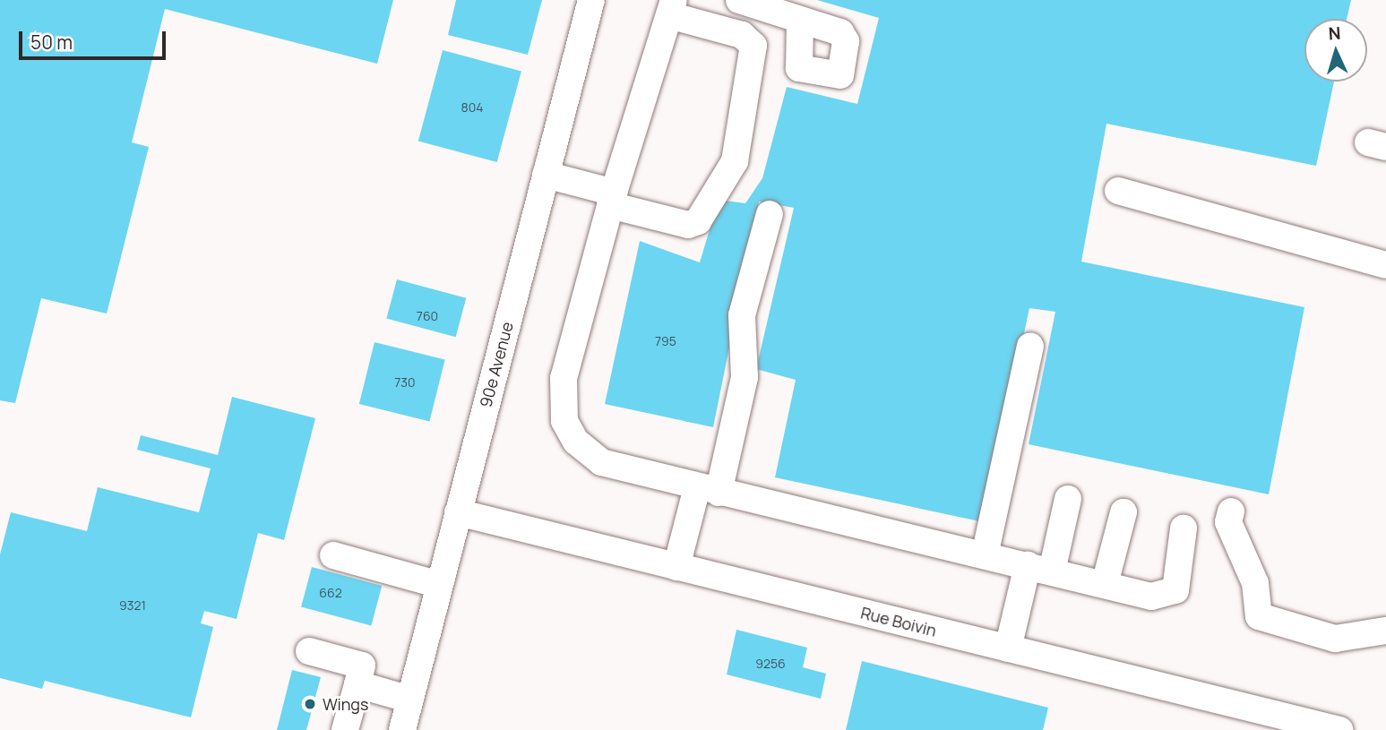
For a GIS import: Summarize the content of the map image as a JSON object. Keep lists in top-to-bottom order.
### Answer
{
  "streets": {
    "street": ["90e Avenue", "Rue Boivin"]
  },
  "crossings": [
    ["90e Avenue", "Rue Boivin"]
  ],
  "places": ["Wings"],
  "house_numbers": [
    "804",
    "760",
    "795",
    "730",
    "662",
    "9321",
    "9256"
  ],
  "scale_bar": "50 m",
  "north": "top"
}
